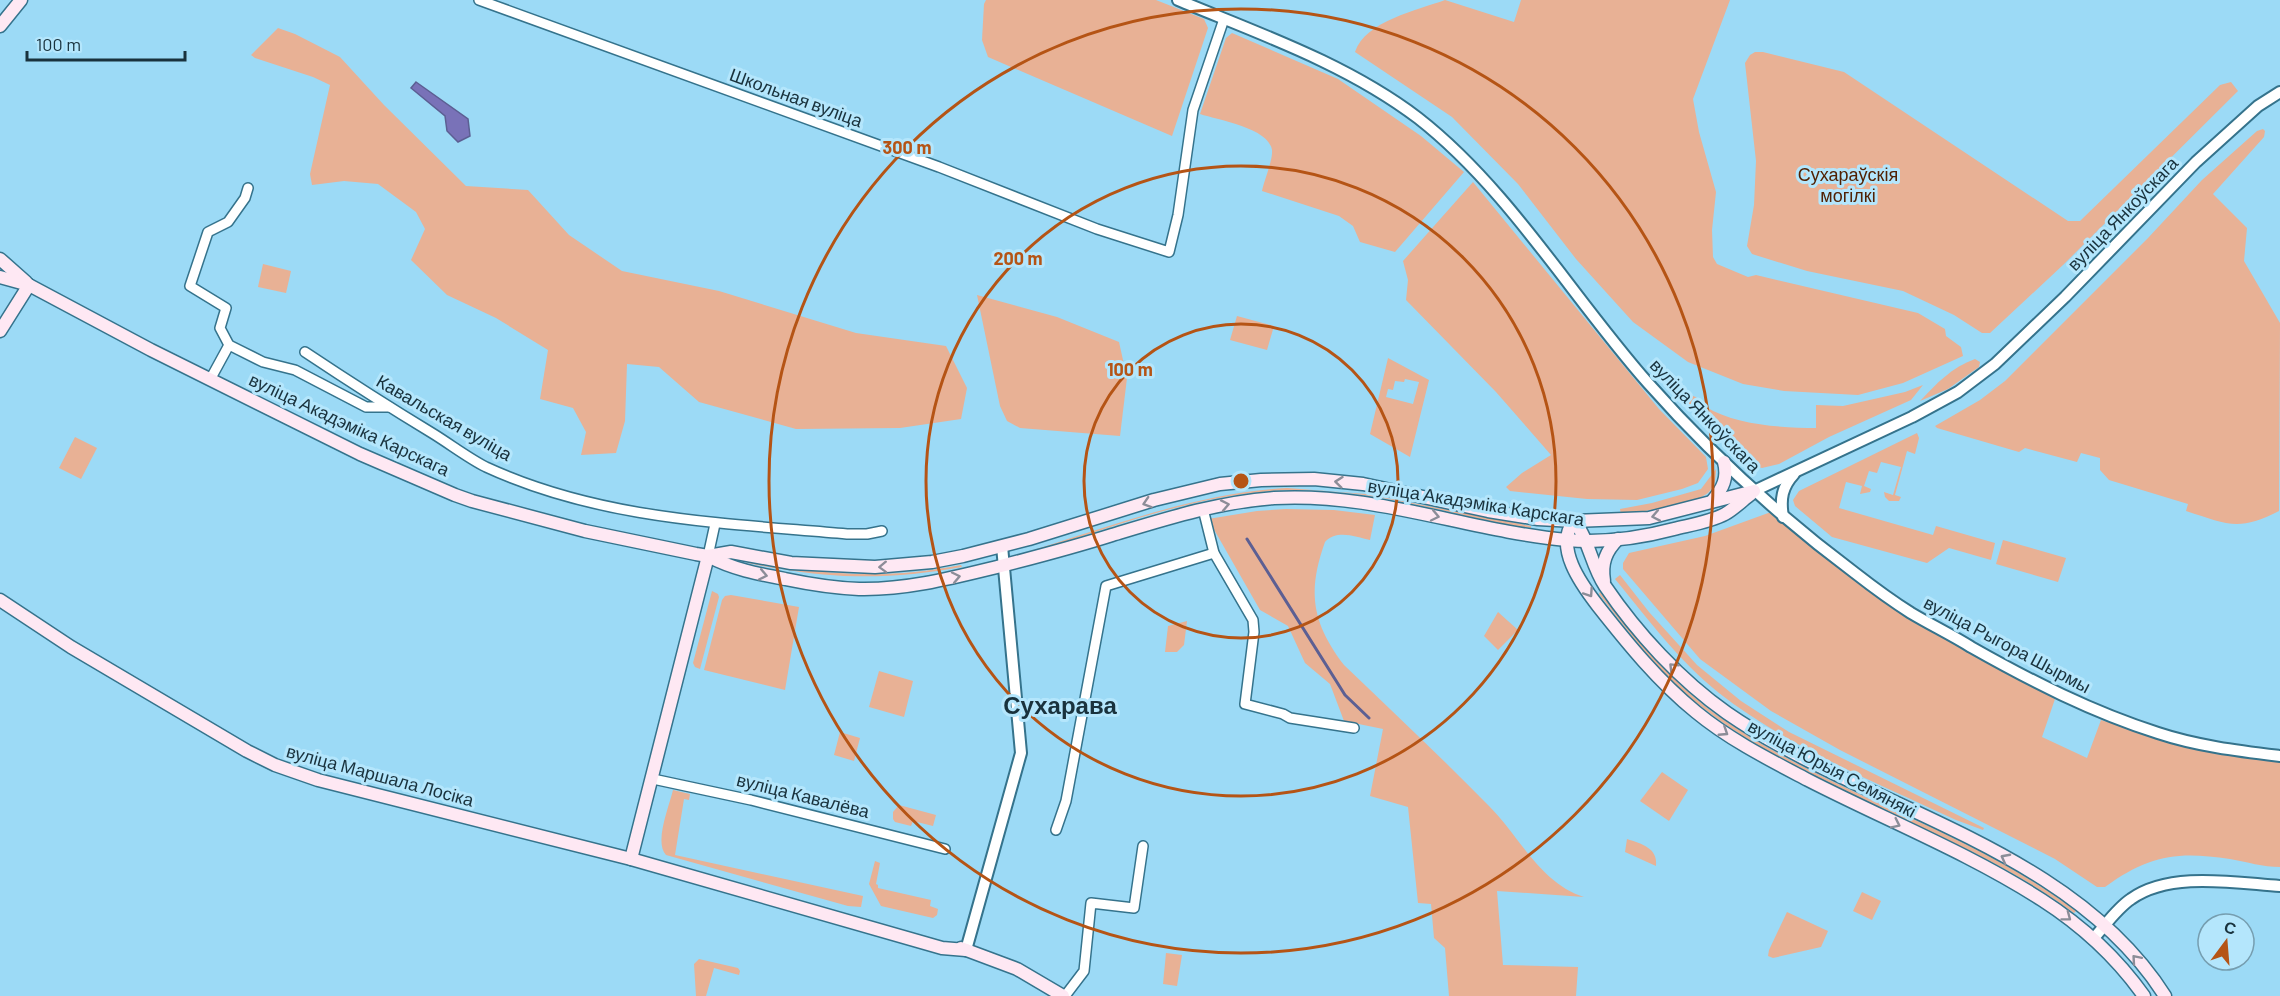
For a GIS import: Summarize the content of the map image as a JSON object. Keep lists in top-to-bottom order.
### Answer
{
  "streets": {
    "main road": ["вуліца Акадэміка Карскага", "вуліца Юрыя Семянякі", "вуліца Маршала Лосіка"],
    "street": [
      "Школьная вуліца",
      "вуліца Янкоўскага",
      "Кавальская вуліца",
      "вуліца Рыгора Шырмы",
      "вуліца Кавалёва"
    ]
  },
  "crossings": [
    ["Школьная вуліца", "вуліца Янкоўскага"],
    ["вуліца Янкоўскага", "вуліца Акадэміка Карскага"],
    ["вуліца Янкоўскага", "вуліца Рыгора Шырмы"],
    ["вуліца Акадэміка Карскага", "вуліца Рыгора Шырмы"],
    ["вуліца Акадэміка Карскага", "вуліца Юрыя Семянякі"]
  ],
  "districts": ["Сухарава"],
  "parks": ["Сухараўскія могілкі"],
  "scale_bar": "100 m",
  "north": "top",
  "rings": ["300 m", "200 m", "100 m"]
}
